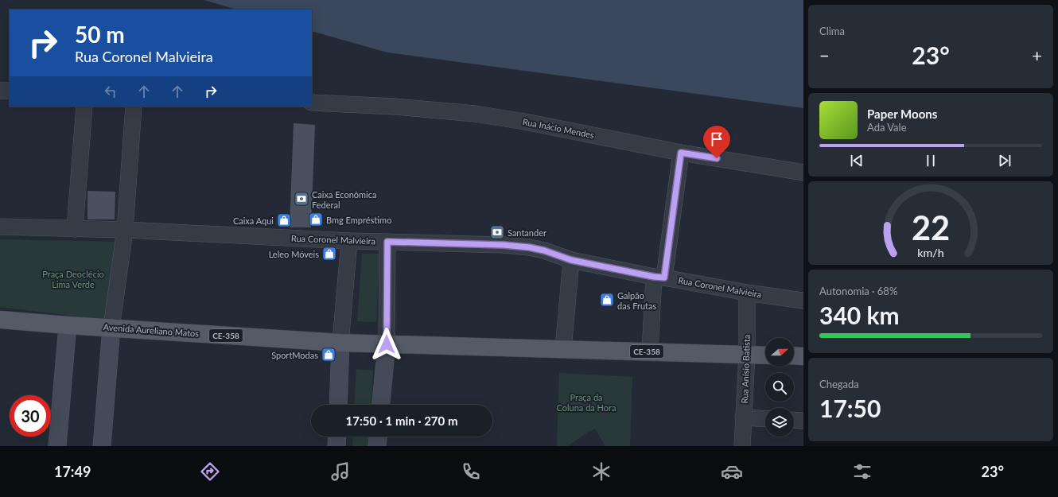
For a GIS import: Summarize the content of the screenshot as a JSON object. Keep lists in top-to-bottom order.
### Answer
{
  "streets": {
    "main road": ["Avenida Aureliano Matos", "CE-358"],
    "street": ["Rua Inácio Mendes", "Rua Coronel Malvieira", "Rua Anísio Batista"]
  },
  "crossings": [
    ["Rua Coronel Malvieira", "Rua Anísio Batista"],
    ["Avenida Aureliano Matos", "CE-358"],
    ["CE-358", "Rua Anísio Batista"]
  ],
  "parks": ["Praça Deoclécio Lima Verde", "Praça da Coluna da Hora"],
  "places": {
    "bank": ["Caixa Econômica Federal", "Santander"],
    "shop": [
      "Bmg Empréstimo",
      "Caixa Aqui",
      "Leleo Móveis",
      "Galpão das Frutas",
      "SportModas"
    ]
  },
  "north": "right",
  "page": {
    "tile": [
      "Clima",
      ["Autonomia · 68%", "340 km"],
      ["Chegada", "17:50"]
    ],
    "turn": ["50 m", "Rua Coronel Malvieira"],
    "heat": ["−", "23°", "+"],
    "song": ["Paper Moons", "Ada Vale"],
    "limit": "30",
    "trip": "17:50 · 1 min · 270 m",
    "tabs": ["17:49", "23°"],
    "gauge": ["22", "km/h"]
  }
}
